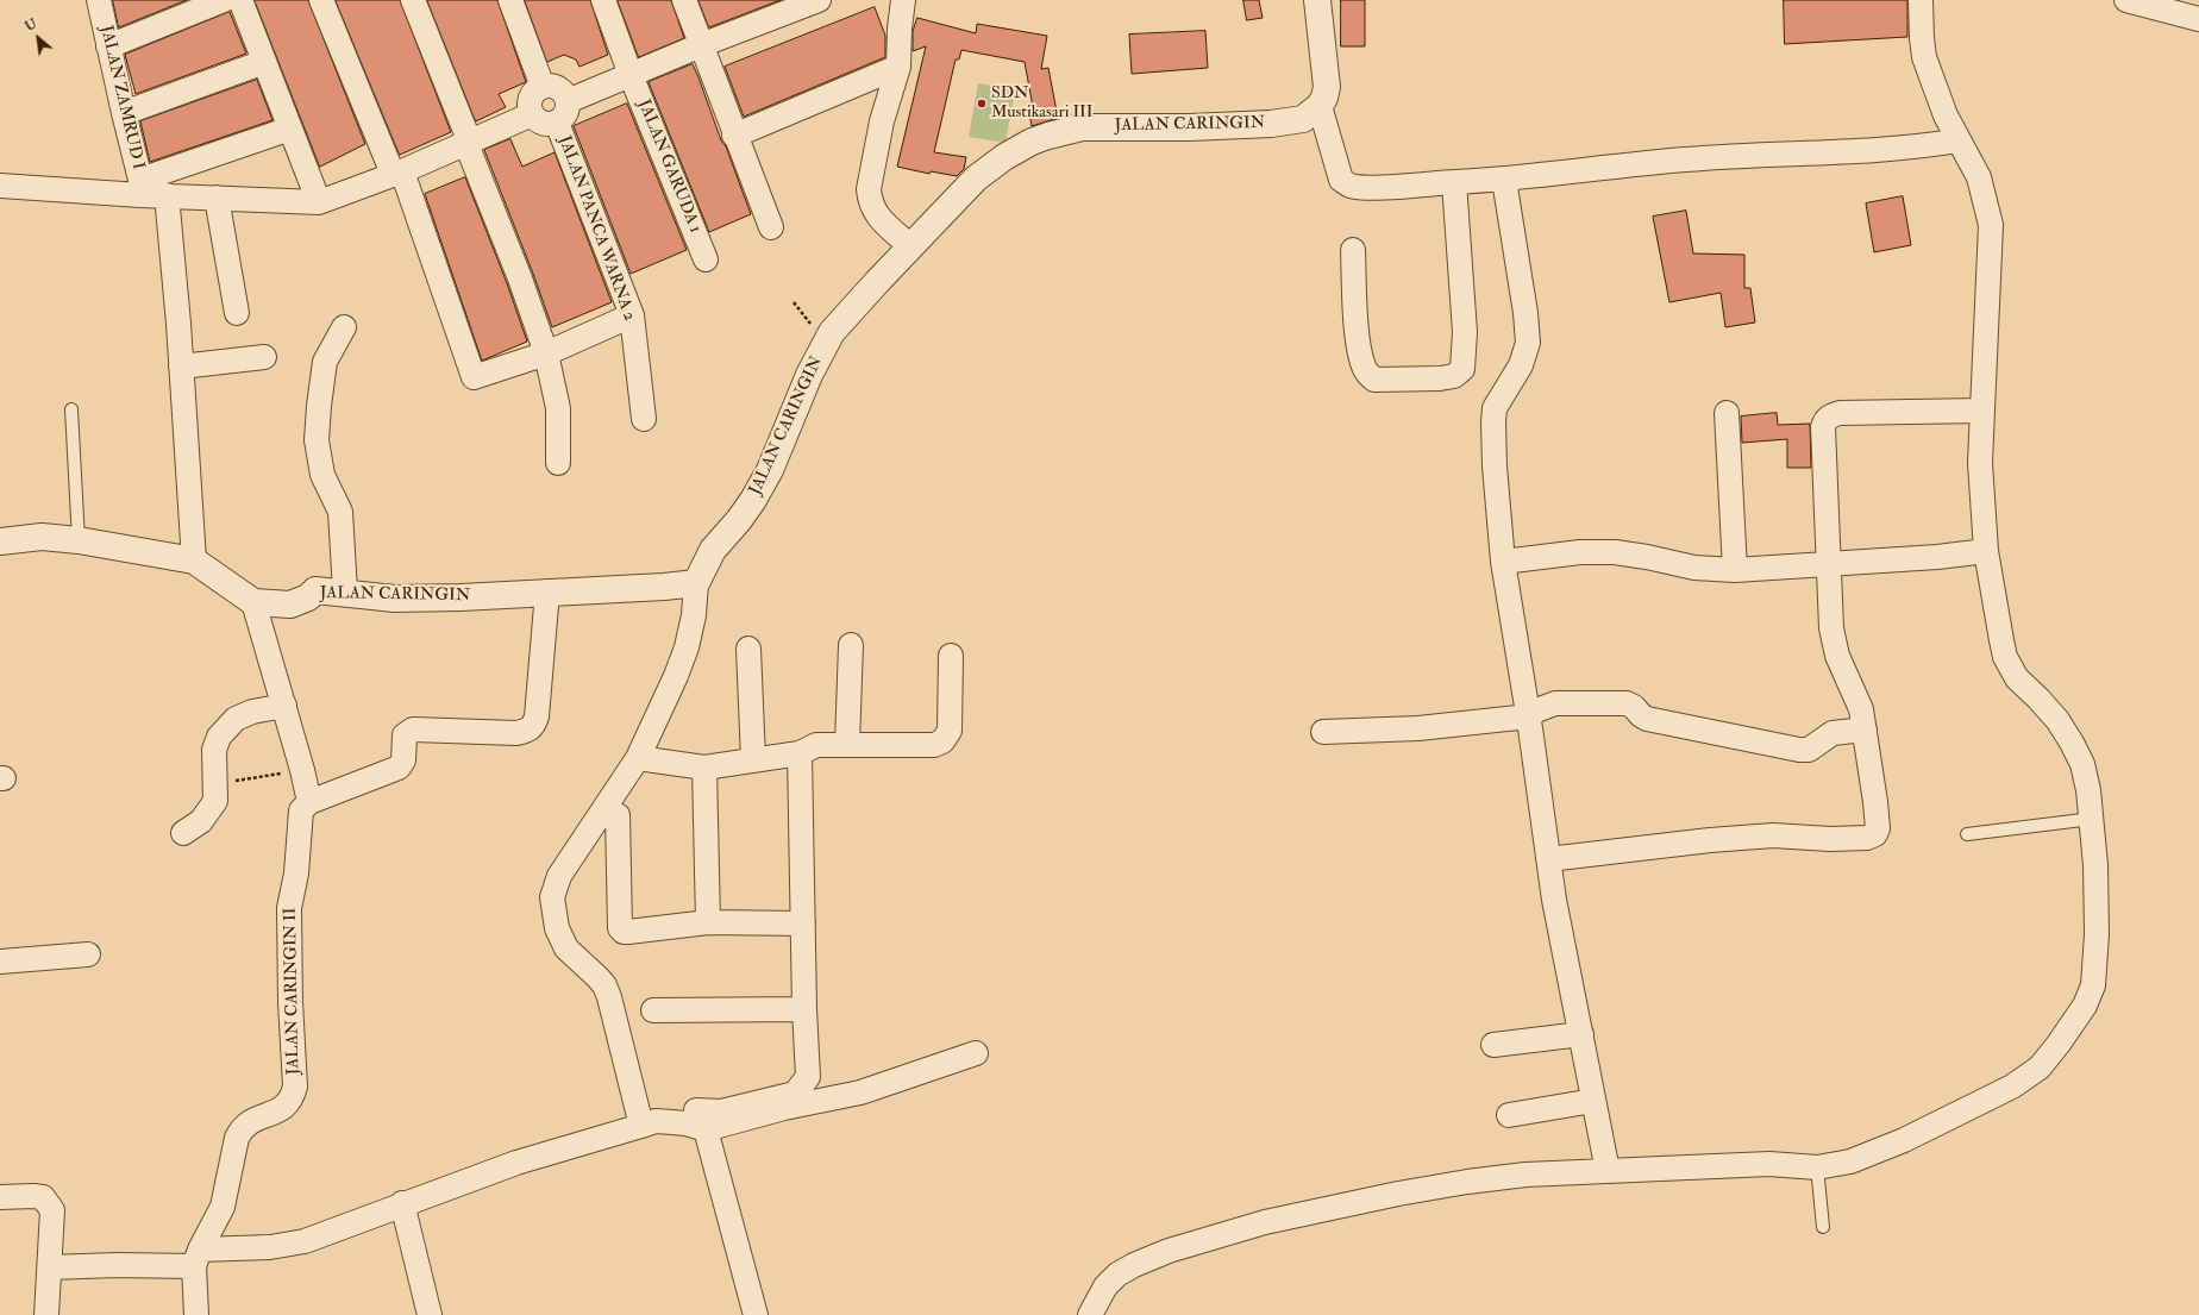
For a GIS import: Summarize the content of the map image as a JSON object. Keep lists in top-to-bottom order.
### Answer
{
  "streets": {
    "street": [
      "JALAN ZAMRUD I",
      "JALAN CARINGIN",
      "JALAN GARUDA 1",
      "JALAN PANCA WARNA 2",
      "JALAN CARINGIN II"
    ]
  },
  "places": ["SDN Mustikasari III"],
  "north": "top left"
}
